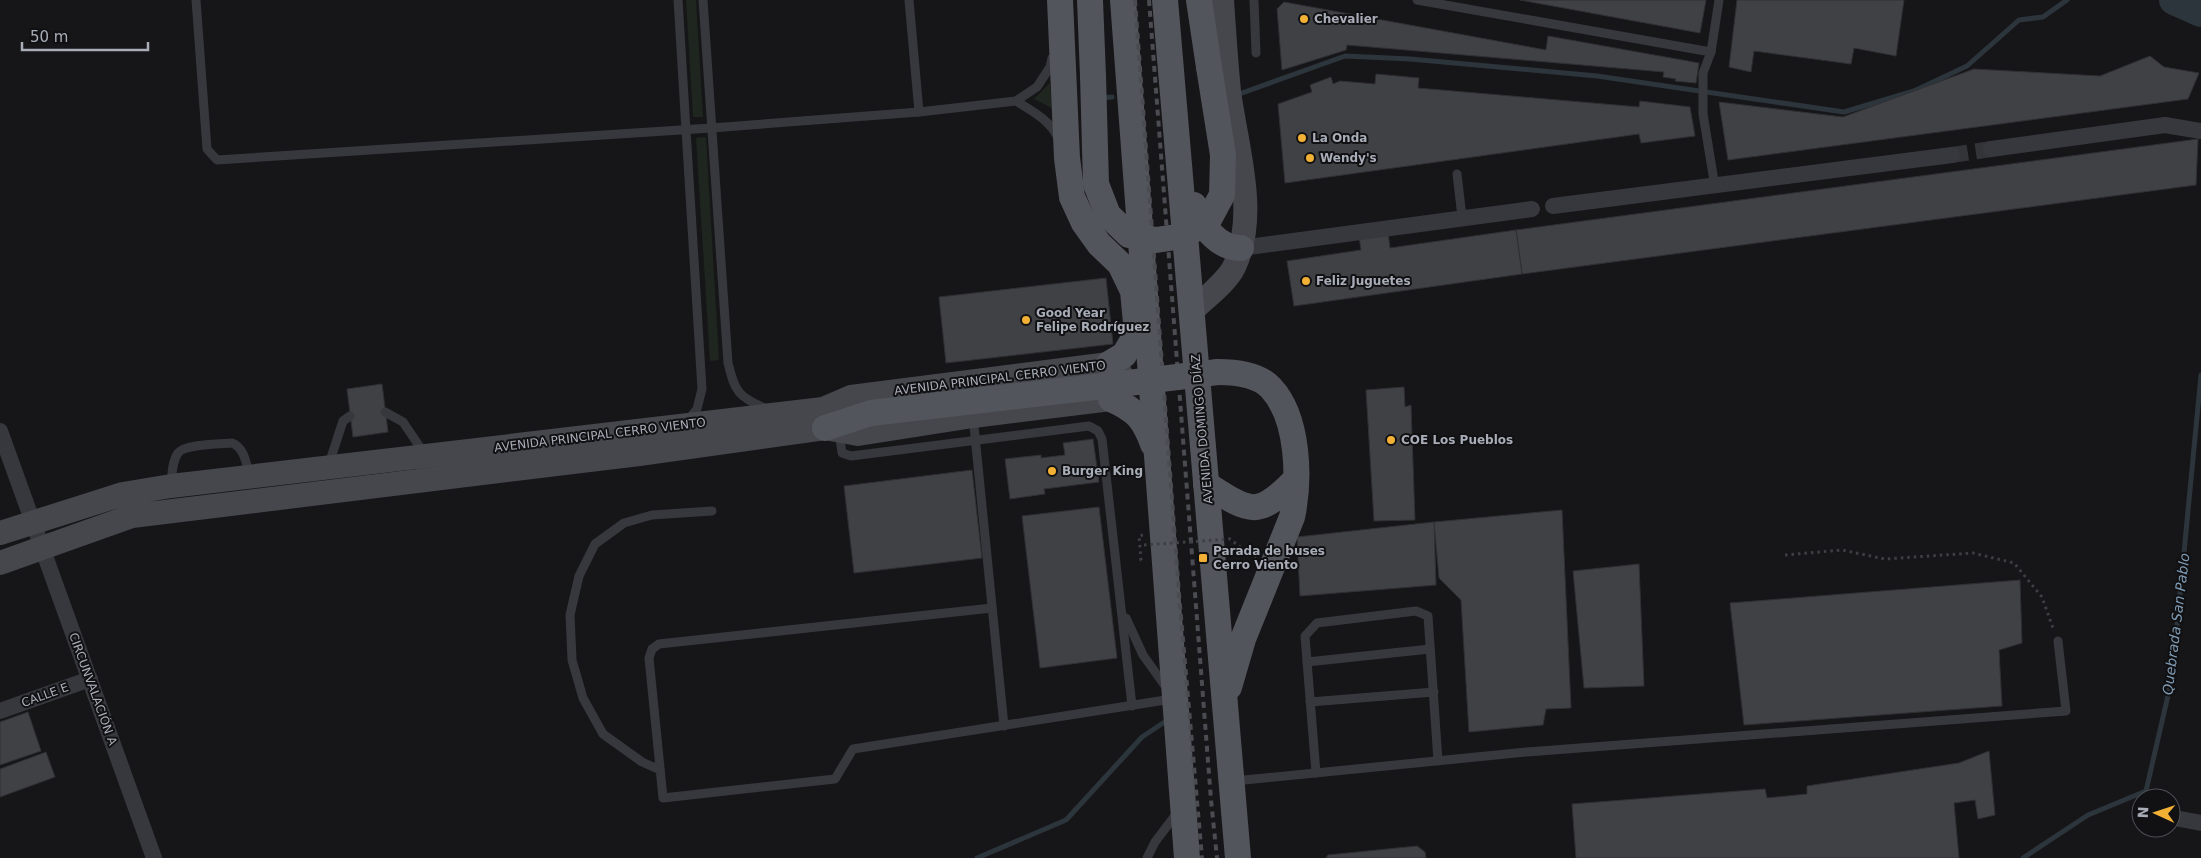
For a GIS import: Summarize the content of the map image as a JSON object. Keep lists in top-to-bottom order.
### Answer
{
  "streets": {
    "main road": ["AVENIDA DOMINGO DÍAZ"],
    "street": ["AVENIDA PRINCIPAL CERRO VIENTO", "CIRCUNVALACIÓN A", "CALLE E"]
  },
  "crossings": [
    ["AVENIDA PRINCIPAL CERRO VIENTO", "CIRCUNVALACIÓN A"],
    ["CIRCUNVALACIÓN A", "CALLE E"]
  ],
  "water": ["Quebrada San Pablo"],
  "places": {
    "other": [
      "Chevalier",
      "La Onda",
      "Wendy's",
      "Feliz Juguetes",
      "Good Year Felipe Rodríguez",
      "COE Los Pueblos",
      "Burger King"
    ],
    "transit": ["Parada de buses Cerro Viento"]
  },
  "scale_bar": "50 m",
  "north": "left"
}
